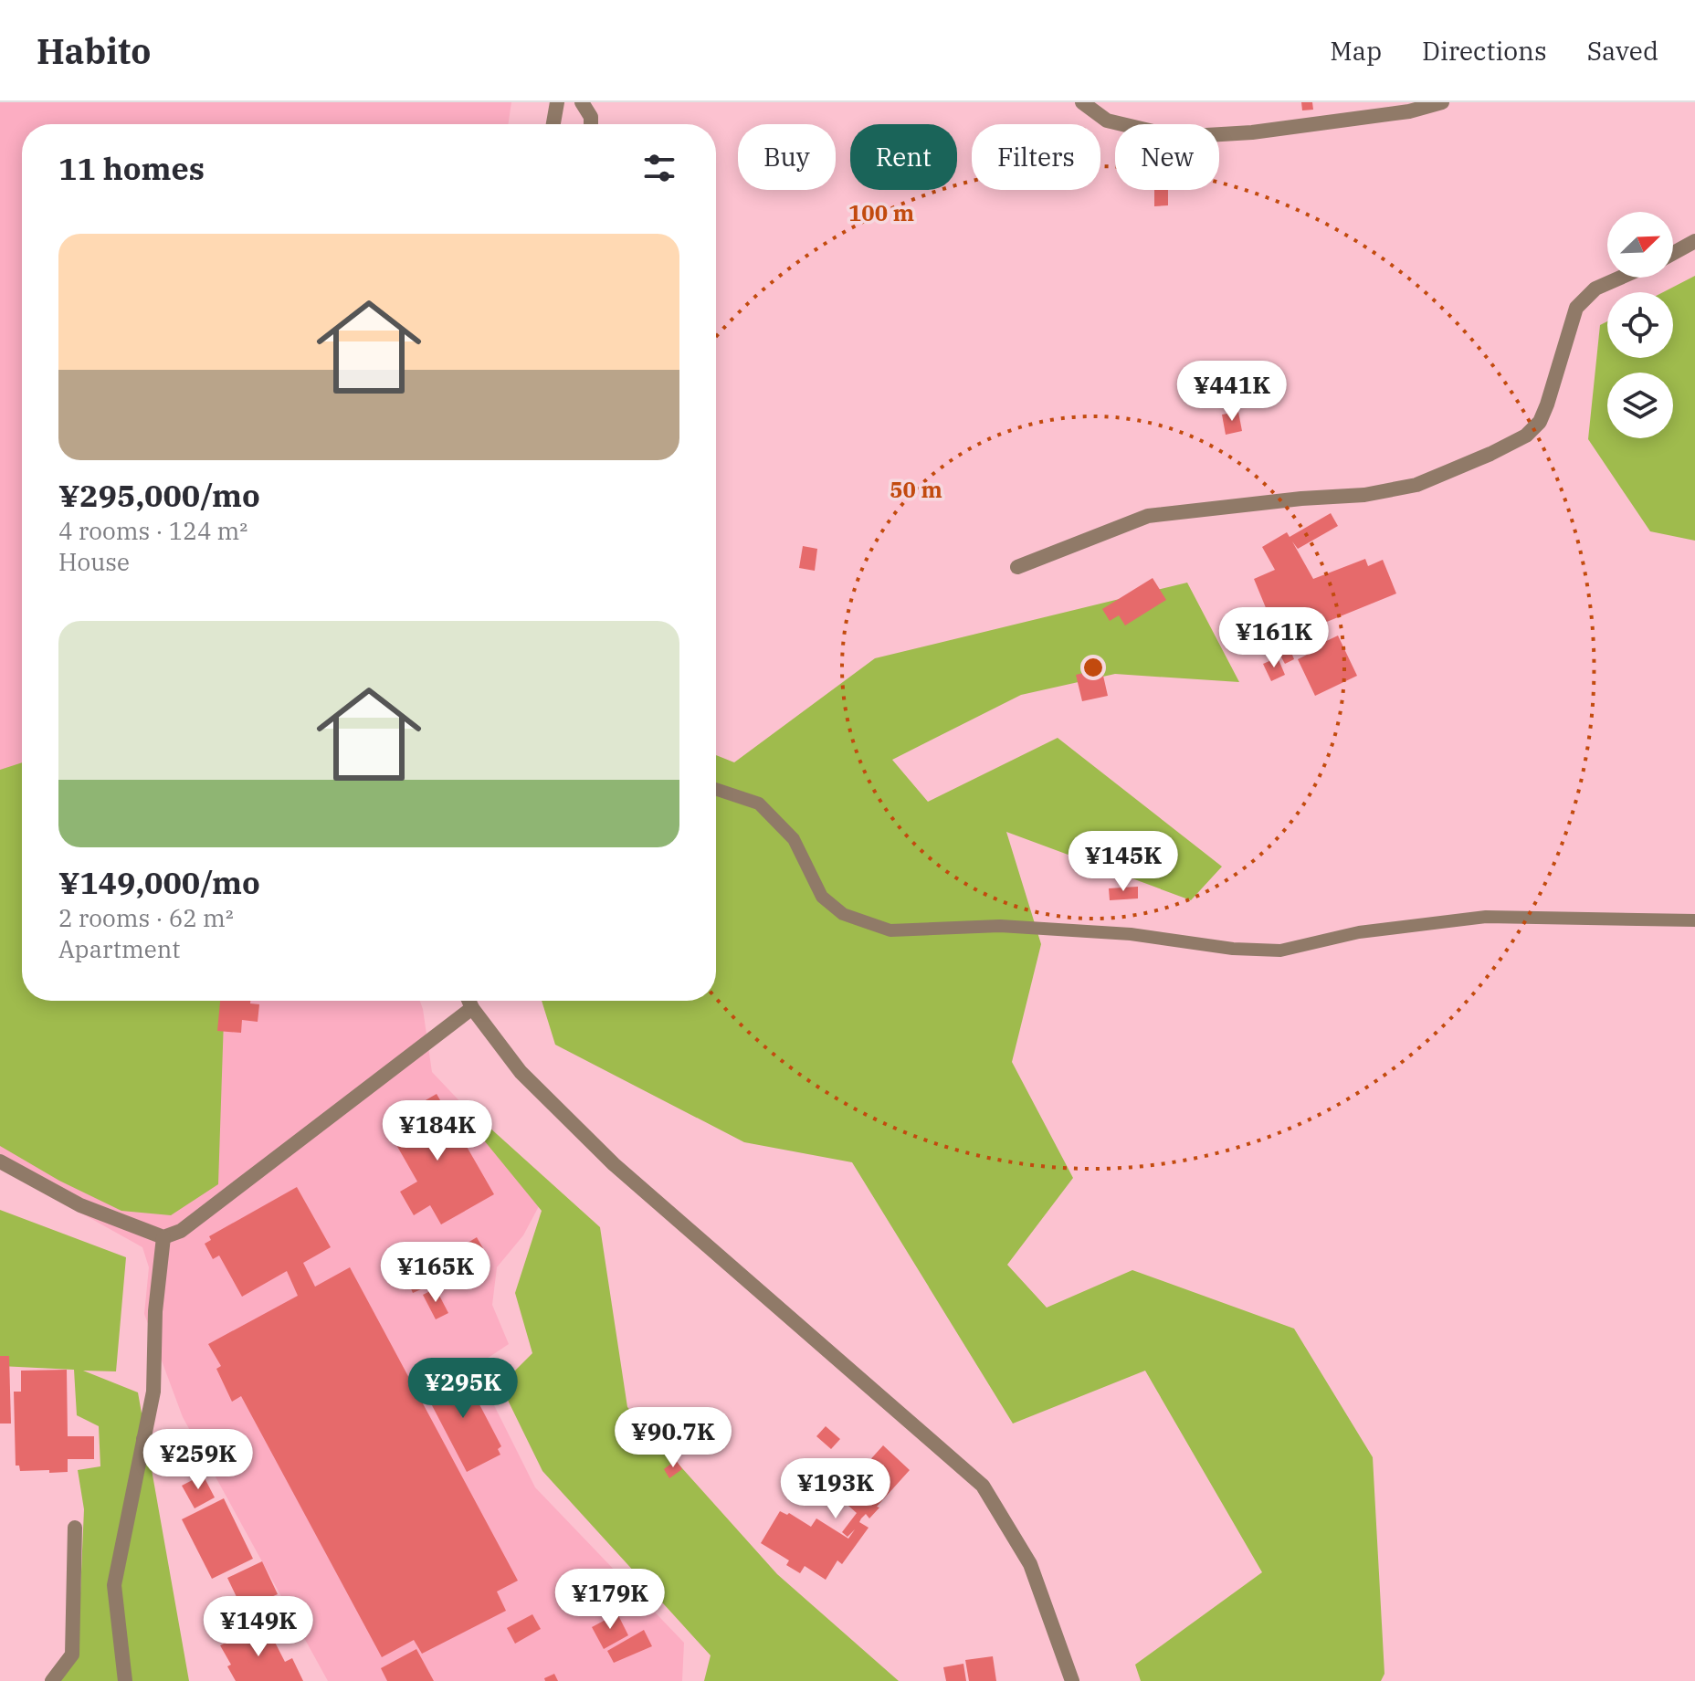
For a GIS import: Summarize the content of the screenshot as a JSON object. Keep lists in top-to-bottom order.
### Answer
{
  "north": "top right",
  "page": {
    "header": "Habito",
    "nav": ["Map", "Directions", "Saved"],
    "chip": [
      "Buy",
      "Rent",
      "Filters",
      "New"
    ],
    "heading": "11 homes",
    "list": [
      {
        "name": "¥295,000/mo",
        "note": "4 rooms · 124 m² · House"
      },
      {
        "name": "¥149,000/mo",
        "note": "2 rooms · 62 m² · Apartment"
      }
    ],
    "price": [
      "¥441K",
      "¥161K",
      "¥145K",
      "¥184K",
      "¥165K",
      "¥295K",
      "¥90.7K",
      "¥259K",
      "¥193K",
      "¥179K",
      "¥149K"
    ]
  },
  "rings": ["100 m", "50 m"]
}
